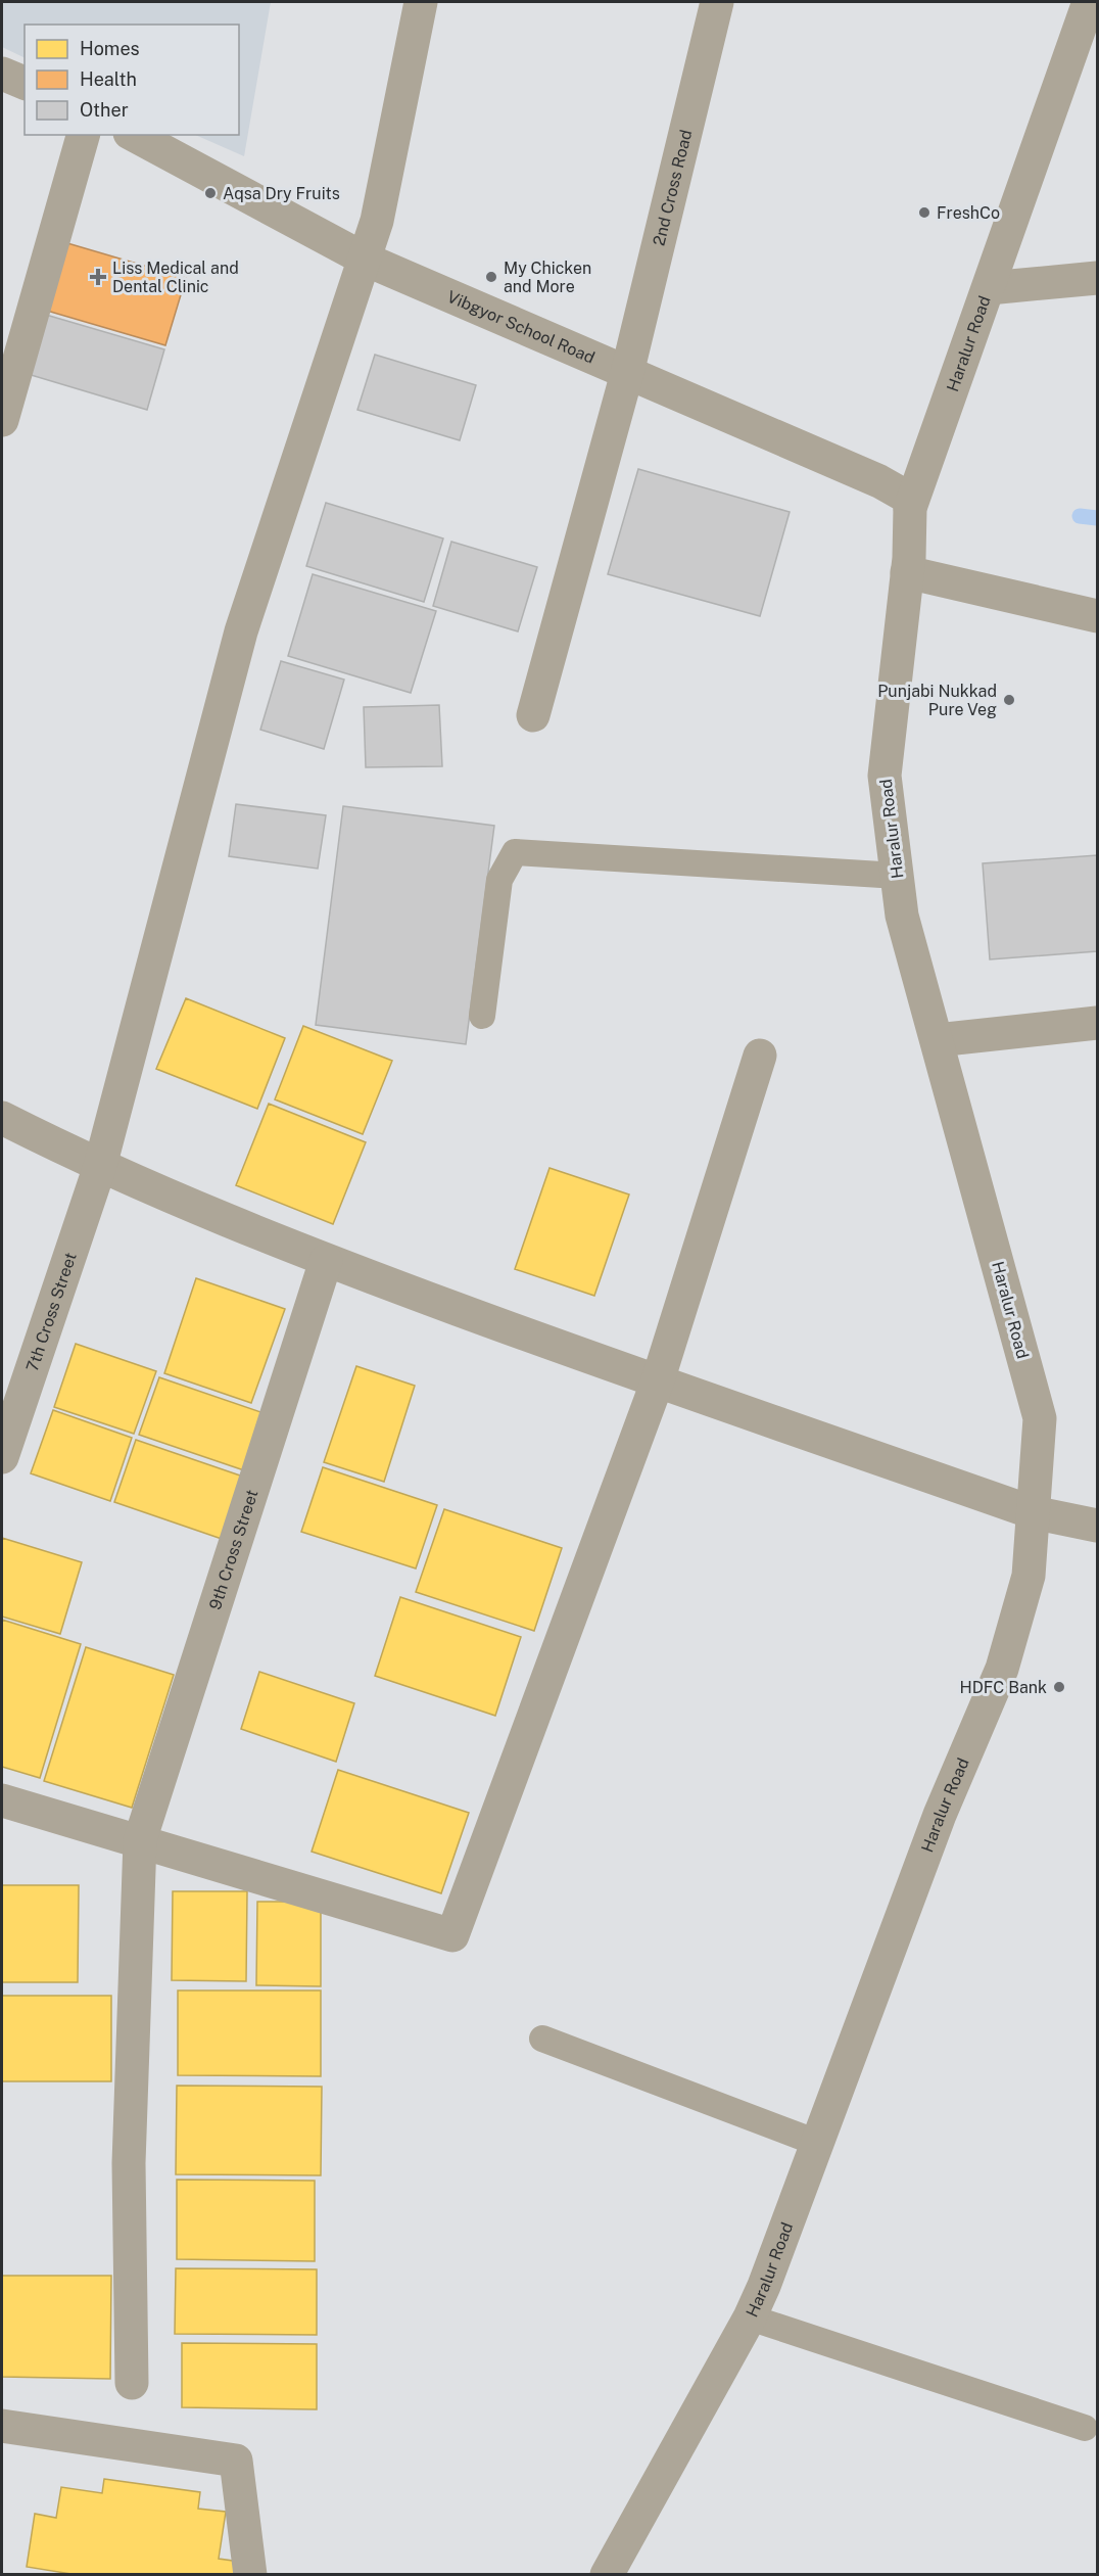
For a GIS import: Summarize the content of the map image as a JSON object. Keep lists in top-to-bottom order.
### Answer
{
  "streets": {
    "street": [
      "2nd Cross Road",
      "Vibgyor School Road",
      "Haralur Road",
      "7th Cross Street",
      "9th Cross Street"
    ]
  },
  "crossings": [
    ["2nd Cross Road", "Vibgyor School Road"],
    ["Vibgyor School Road", "Haralur Road"],
    ["Vibgyor School Road", "7th Cross Street"]
  ],
  "places": {
    "other": [
      "Aqsa Dry Fruits",
      "FreshCo",
      "My Chicken and More",
      "Punjabi Nukkad Pure Veg",
      "HDFC Bank"
    ],
    "health": ["Liss Medical and Dental Clinic"]
  },
  "legend": ["Homes", "Health", "Other"]
}
